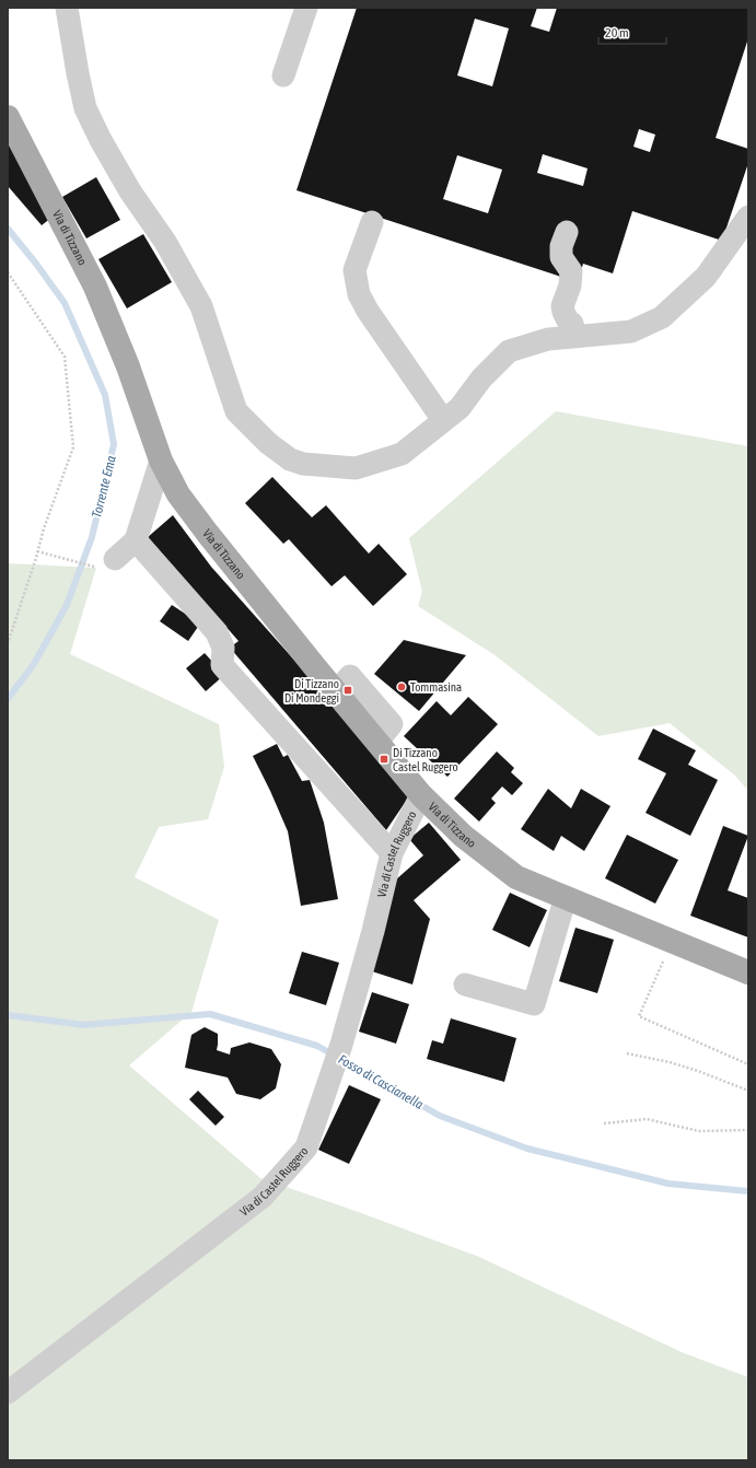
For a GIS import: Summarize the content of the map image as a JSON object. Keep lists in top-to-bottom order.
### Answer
{
  "streets": {
    "main road": ["Via di Tizzano"],
    "street": ["Via di Castel Ruggero"]
  },
  "crossings": [
    ["Via di Tizzano", "Via di Castel Ruggero"]
  ],
  "water": ["Torrente Ema", "Fosso di Cascianella"],
  "places": {
    "other": ["Tommasina"],
    "transit": ["Di Tizzano Di Mondeggi", "Di Tizzano Castel Ruggero"]
  },
  "scale_bar": "20 m"
}
